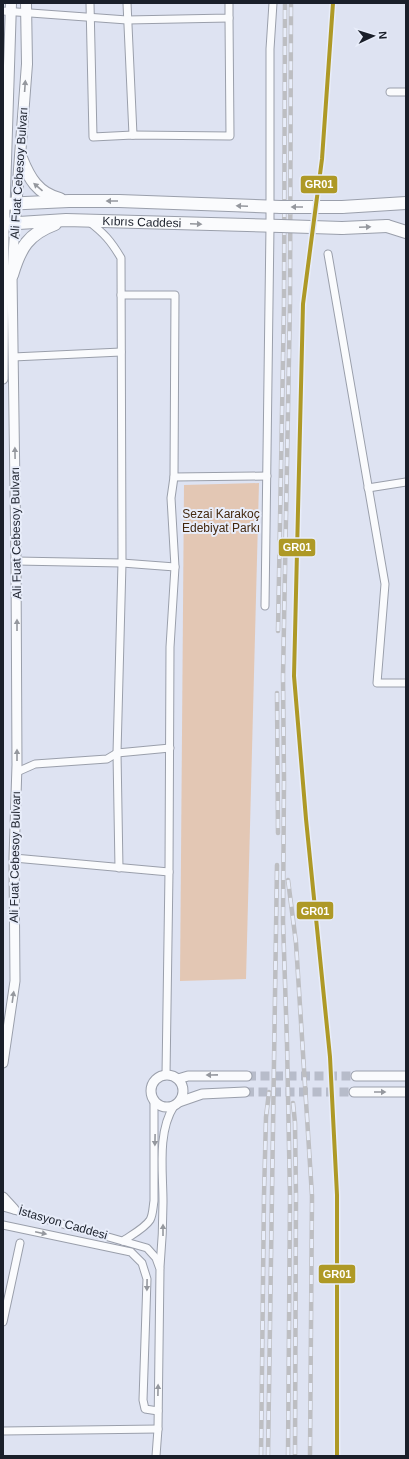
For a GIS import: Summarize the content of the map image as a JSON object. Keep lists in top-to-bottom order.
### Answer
{
  "streets": {
    "main road": ["Ali Fuat Cebesoy Bulvarı", "Kıbrıs Caddesi"],
    "street": ["İstasyon Caddesi"]
  },
  "crossings": [
    ["Ali Fuat Cebesoy Bulvarı", "Kıbrıs Caddesi"]
  ],
  "one_way": ["Ali Fuat Cebesoy Bulvarı"],
  "parks": ["Sezai Karakoç Edebiyat Parkı"],
  "lines": ["transit line GR01"],
  "north": "right"
}
